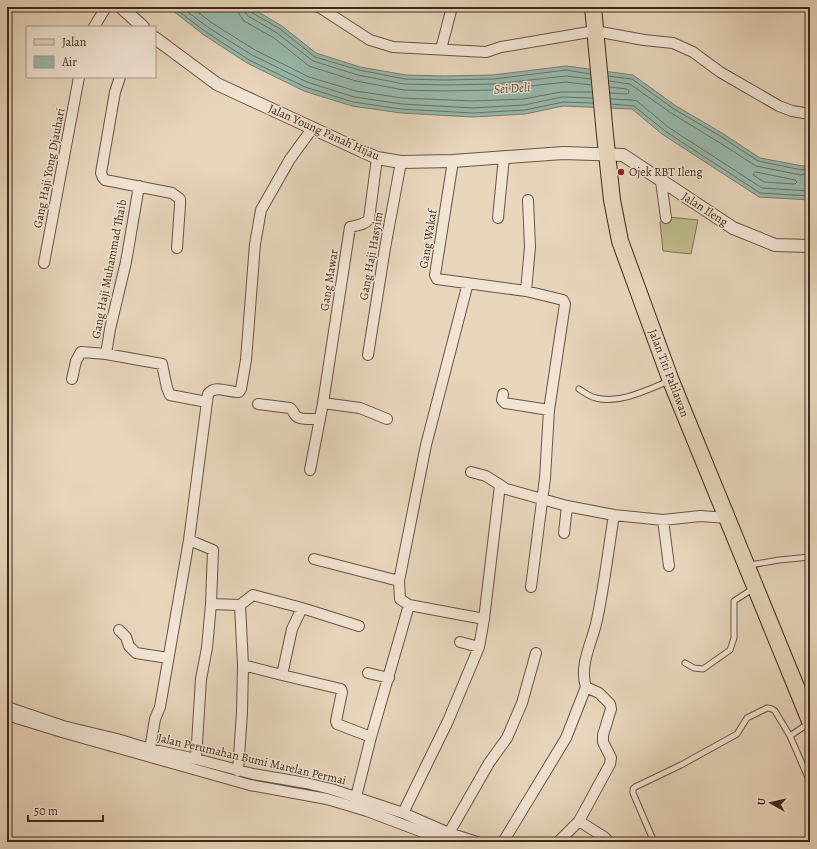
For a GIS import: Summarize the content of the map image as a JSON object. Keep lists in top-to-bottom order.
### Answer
{
  "streets": {
    "main road": ["Jalan Titi Pahlawan"],
    "street": [
      "Jalan Young Panah Hijau",
      "Gang Haji Yong Djauhari",
      "Jalan Ileng",
      "Gang Wakaf",
      "Gang Haji Hasyim",
      "Gang Haji Muhammad Thaib",
      "Gang Mawar",
      "Jalan Perumahan Bumi Marelan Permai"
    ]
  },
  "crossings": [
    ["Jalan Young Panah Hijau", "Jalan Ileng"],
    ["Jalan Young Panah Hijau", "Gang Wakaf"],
    ["Jalan Young Panah Hijau", "Gang Haji Hasyim"],
    ["Jalan Young Panah Hijau", "Gang Mawar"],
    ["Jalan Young Panah Hijau", "Jalan Titi Pahlawan"],
    ["Jalan Ileng", "Jalan Titi Pahlawan"]
  ],
  "water": ["Sei Deli"],
  "places": ["Ojek RBT Ileng"],
  "legend": ["Jalan", "Air"],
  "scale_bar": "50 m",
  "north": "left"
}
